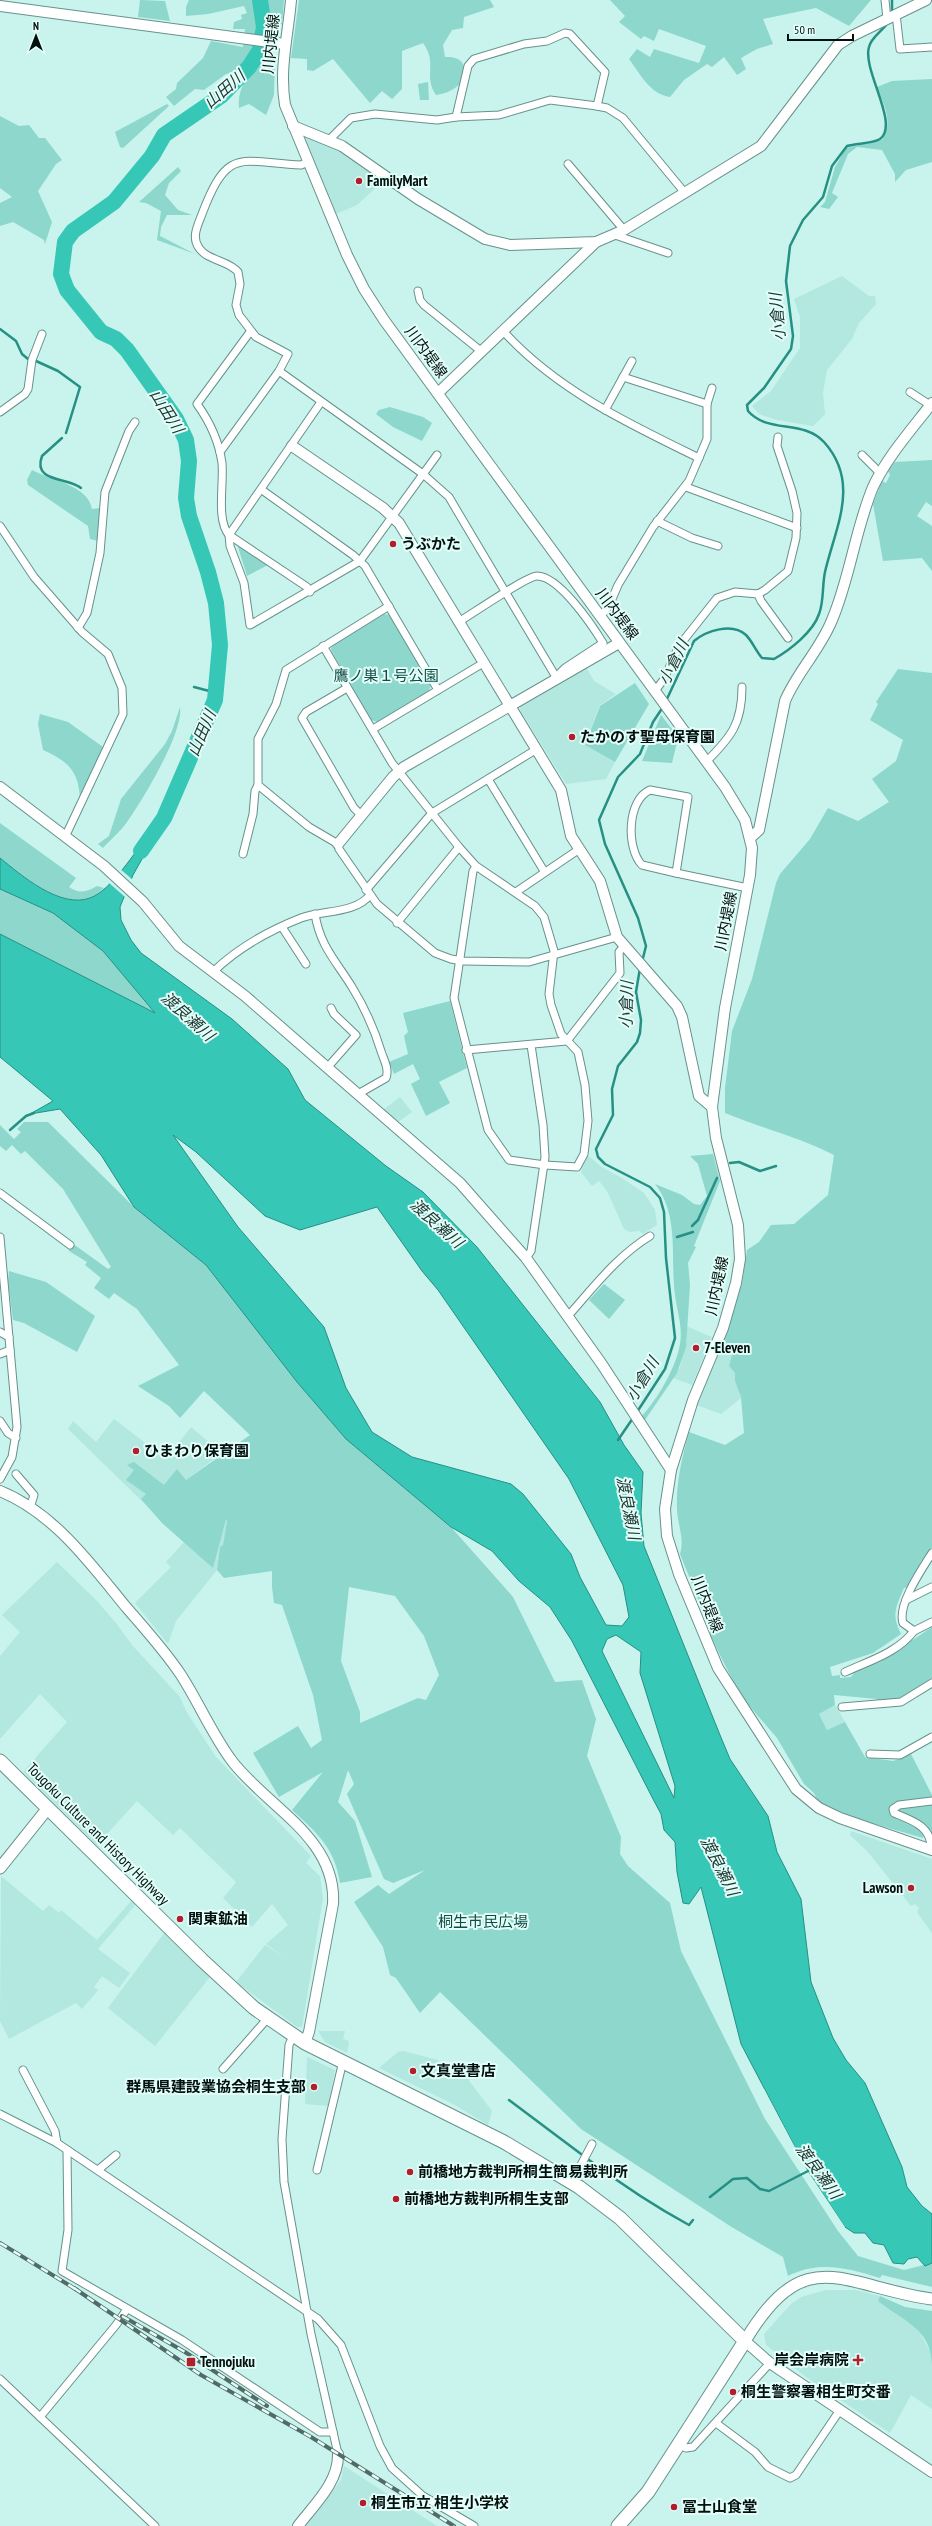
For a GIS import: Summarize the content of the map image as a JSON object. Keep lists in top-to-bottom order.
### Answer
{
  "streets": {
    "highway": ["Tougoku Culture and History Highway"],
    "street": ["川内堤線"]
  },
  "water": ["山田川", "小倉川", "渡良瀬川"],
  "parks": ["鷹ノ巣１号公園", "桐生市民広場"],
  "places": {
    "other": [
      "FamilyMart",
      "うぶかた",
      "たかのす聖母保育園",
      "7-Eleven",
      "ひまわり保育園",
      "Lawson",
      "関東鉱油",
      "文真堂書店",
      "群馬県建設業協会桐生支部",
      "前橋地方裁判所桐生簡易裁判所",
      "前橋地方裁判所桐生支部",
      "桐生警察署相生町交番",
      "桐生市立 相生小学校",
      "冨士山食堂"
    ],
    "health": ["岸会岸病院"],
    "transit": ["Tennojuku"]
  },
  "scale_bar": "50 m",
  "north": "top"
}
